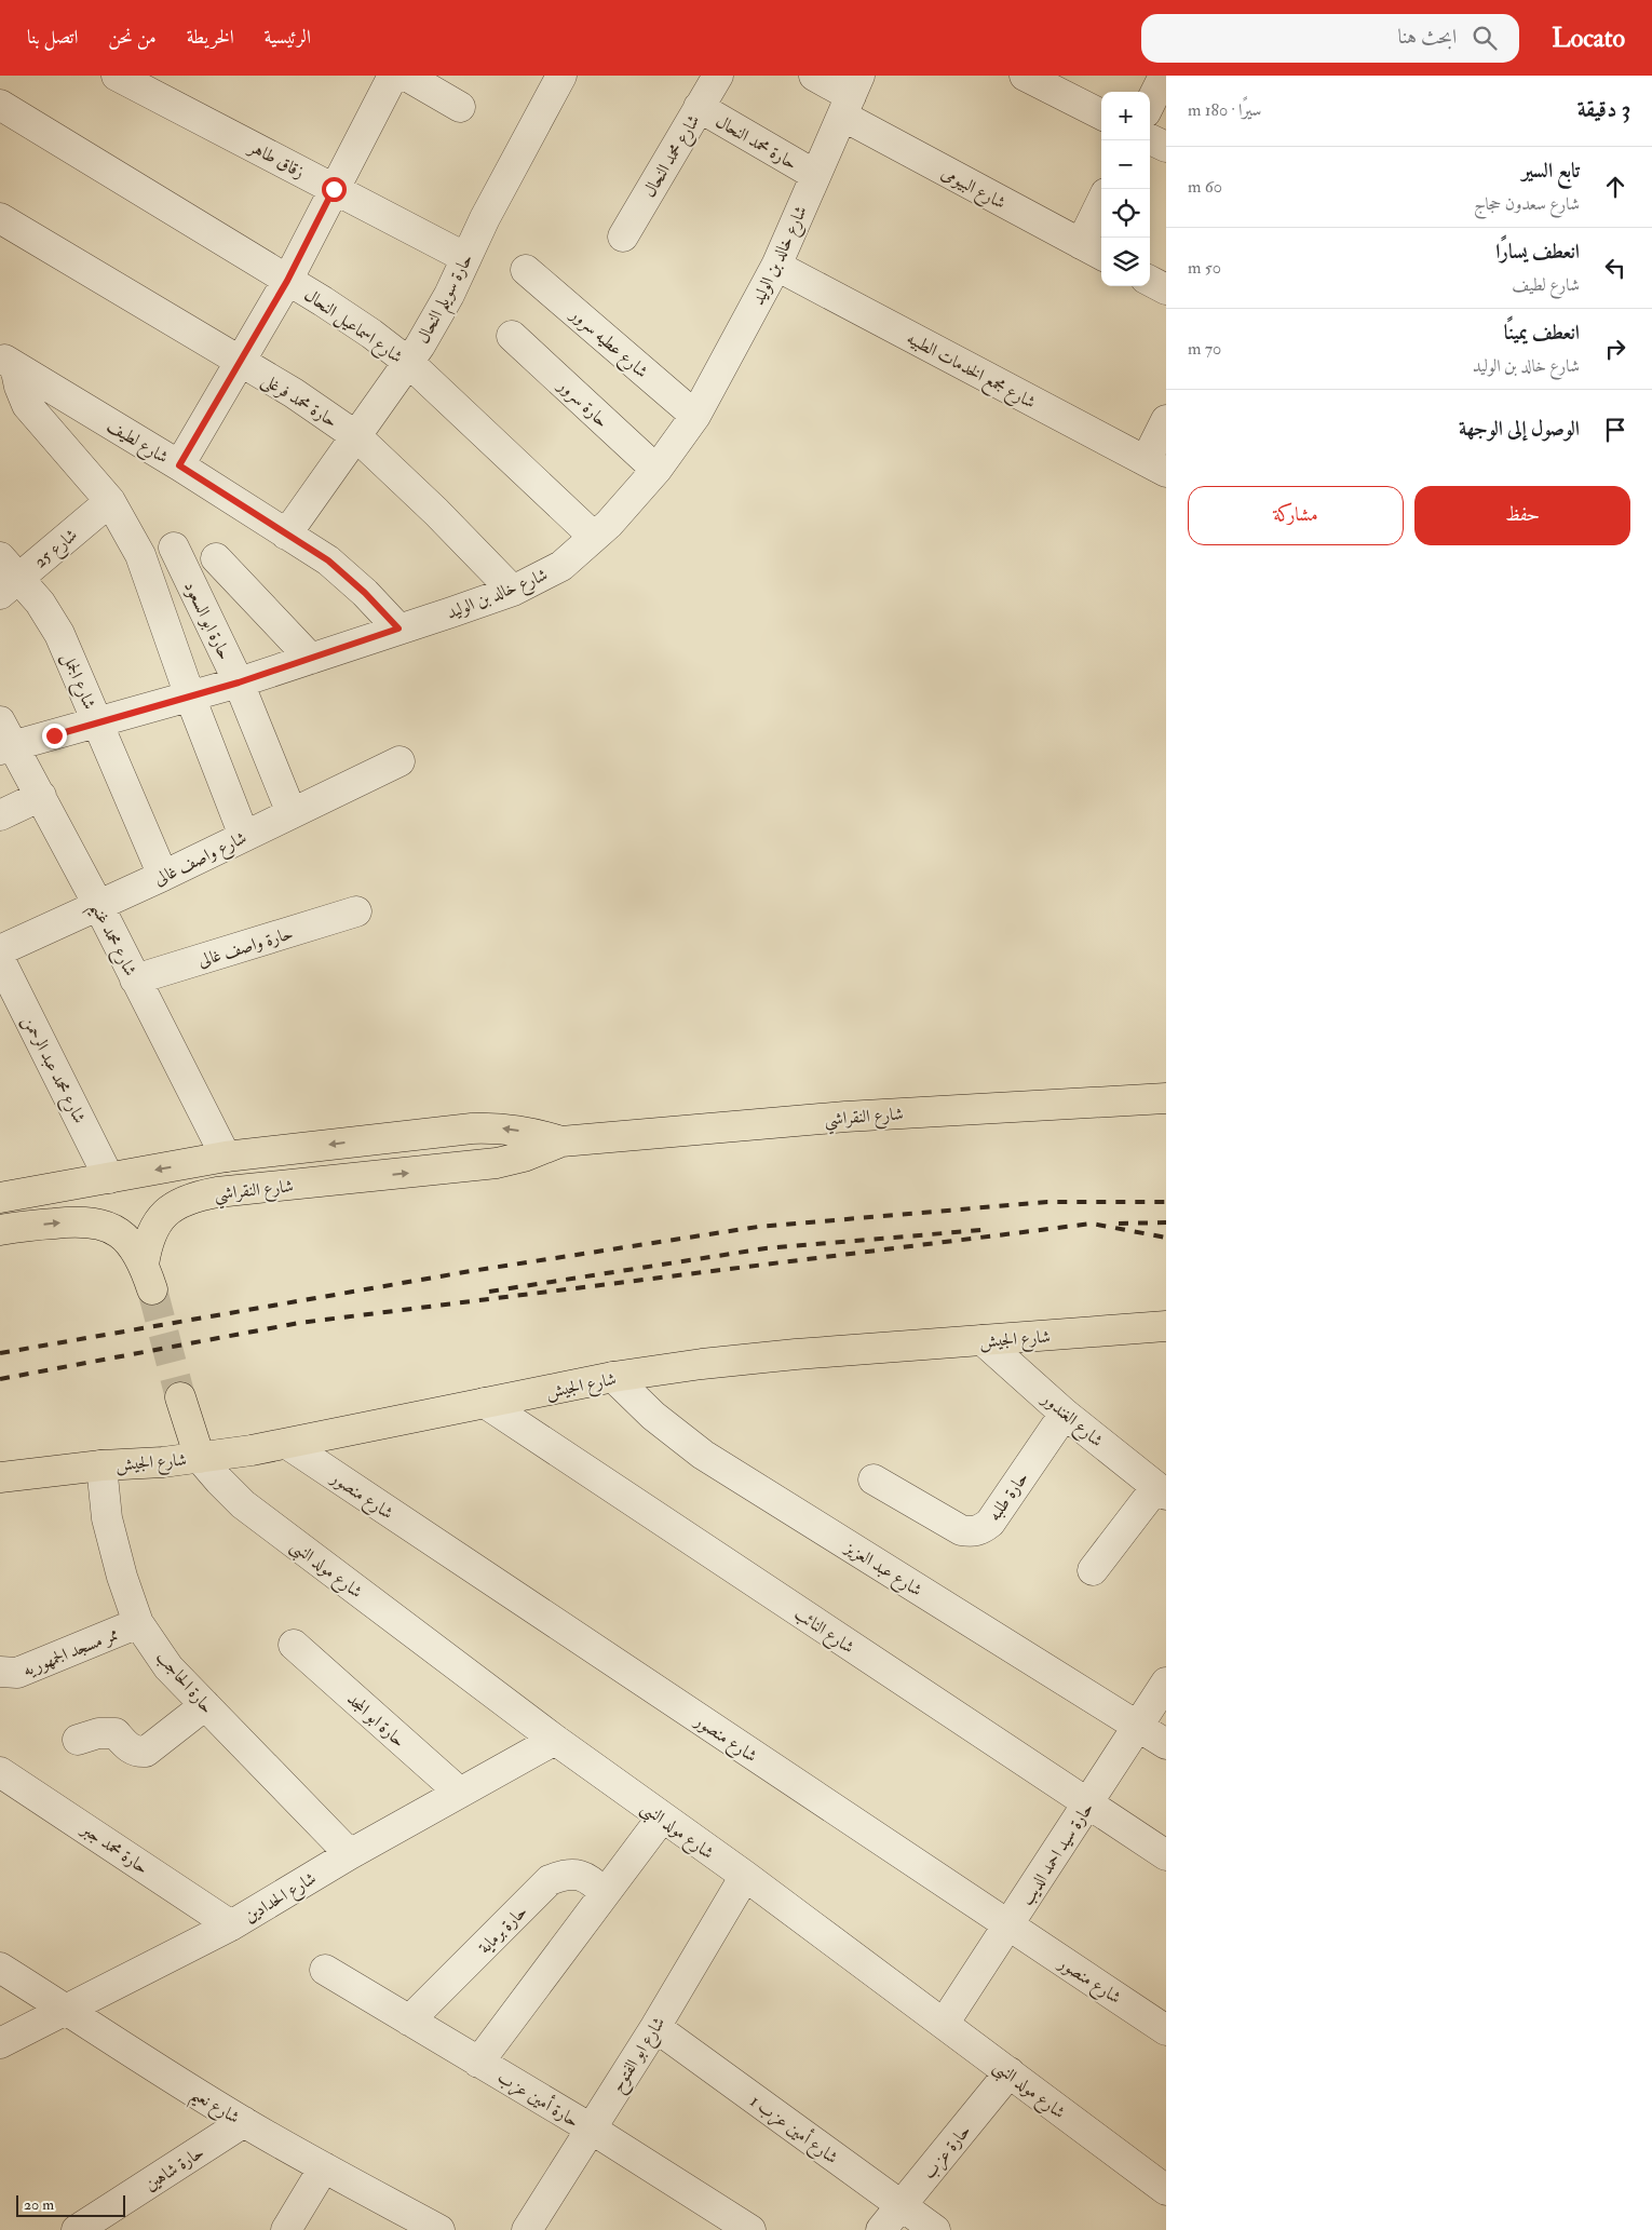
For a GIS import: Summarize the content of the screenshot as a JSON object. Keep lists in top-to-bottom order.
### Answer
{
  "streets": {
    "main road": ["شارع النقراشي", "شارع الجيش"],
    "street": [
      "حارة محمد النحال",
      "شارع محمد النحال",
      "زقاق طاهر",
      "شارع البيومى",
      "شارع خالد بن الوليد",
      "حارة سويلم النحال",
      "شارع اسماعيل النحال",
      "شارع عطيه سرور",
      "شارع مجمع الخدمات الطبيه",
      "حارة محمد فرغلى",
      "حارة سرور",
      "شارع لطيف",
      "شارع 25",
      "حارة ابو السعود",
      "شارع الجمل",
      "شارع واصف غالى",
      "شارع محمد غنيم",
      "حارة واصف غالى",
      "شارع محمد عبد الرحمن",
      "شارع الغندور",
      "شارع منصور",
      "حارة طلبه",
      "شارع مولد النبى",
      "شارع عبد العزيز",
      "شارع النائب",
      "ممر مسجد الجمهوريه",
      "حارة الحاجب",
      "حارة ابو المجد",
      "حارة محمد جبر",
      "حارة سيد احمد الديب",
      "شارع الحدادين",
      "حارة برماية",
      "شارع ابو الفتوح",
      "حارة أمين عزب",
      "شارع نعيم",
      "شارع أمين عزب 1",
      "حارة عزب",
      "حارة شاهين"
    ]
  },
  "crossings": [
    ["حارة محمد النحال", "شارع محمد النحال"],
    ["حارة محمد النحال", "شارع خالد بن الوليد"],
    ["زقاق طاهر", "حارة سويلم النحال"],
    ["شارع البيومى", "شارع خالد بن الوليد"],
    ["شارع خالد بن الوليد", "شارع اسماعيل النحال"],
    ["شارع خالد بن الوليد", "شارع عطيه سرور"],
    ["شارع خالد بن الوليد", "شارع مجمع الخدمات الطبيه"],
    ["شارع خالد بن الوليد", "حارة محمد فرغلى"],
    ["شارع خالد بن الوليد", "حارة سرور"],
    ["شارع خالد بن الوليد", "شارع لطيف"],
    ["شارع خالد بن الوليد", "حارة ابو السعود"],
    ["شارع خالد بن الوليد", "شارع الجمل"],
    ["شارع خالد بن الوليد", "شارع محمد غنيم"],
    ["حارة سويلم النحال", "شارع اسماعيل النحال"],
    ["حارة سويلم النحال", "حارة محمد فرغلى"],
    ["حارة سويلم النحال", "شارع لطيف"],
    ["شارع 25", "شارع الجمل"],
    ["حارة ابو السعود", "شارع واصف غالى"],
    ["شارع الجمل", "شارع واصف غالى"],
    ["شارع واصف غالى", "شارع محمد غنيم"],
    ["شارع محمد غنيم", "حارة واصف غالى"],
    ["شارع محمد غنيم", "شارع النقراشي"],
    ["شارع محمد عبد الرحمن", "شارع النقراشي"],
    ["شارع الجيش", "شارع الغندور"],
    ["شارع الجيش", "شارع منصور"],
    ["شارع الجيش", "شارع مولد النبى"],
    ["شارع الجيش", "شارع عبد العزيز"],
    ["شارع الجيش", "شارع النائب"],
    ["شارع الجيش", "حارة الحاجب"],
    ["شارع الغندور", "حارة طلبه"],
    ["شارع منصور", "حارة سيد احمد الديب"],
    ["شارع مولد النبى", "حارة سيد احمد الديب"],
    ["شارع مولد النبى", "شارع الحدادين"],
    ["شارع مولد النبى", "شارع ابو الفتوح"],
    ["شارع مولد النبى", "حارة عزب"],
    ["شارع عبد العزيز", "حارة سيد احمد الديب"],
    ["شارع النائب", "حارة سيد احمد الديب"],
    ["ممر مسجد الجمهوريه", "حارة الحاجب"],
    ["حارة الحاجب", "شارع الحدادين"],
    ["حارة ابو المجد", "شارع الحدادين"],
    ["حارة محمد جبر", "شارع الحدادين"],
    ["شارع الحدادين", "شارع نعيم"],
    ["حارة برماية", "حارة أمين عزب"],
    ["شارع ابو الفتوح", "حارة أمين عزب"],
    ["شارع ابو الفتوح", "شارع أمين عزب 1"],
    ["شارع نعيم", "حارة شاهين"],
    ["شارع أمين عزب 1", "حارة عزب"]
  ],
  "scale_bar": "20 m",
  "page": {
    "header": "Locato",
    "search": "ابحث هنا",
    "nav": [
      "الرئيسية",
      "الخريطة",
      "من نحن",
      "اتصل بنا"
    ],
    "heading": ["3 دقيقة", "سيرًا · 180 m"],
    "map_buttons": ["+", "−"],
    "list": [
      ["تابع السير", "شارع سعدون حجاج", "60 m"],
      ["انعطف يسارًا", "شارع لطيف", "50 m"],
      ["انعطف يمينًا", "شارع خالد بن الوليد", "70 m"],
      "الوصول إلى الوجهة"
    ],
    "buttons": ["حفظ", "مشاركة"],
    "scale": "20 m"
  }
}
